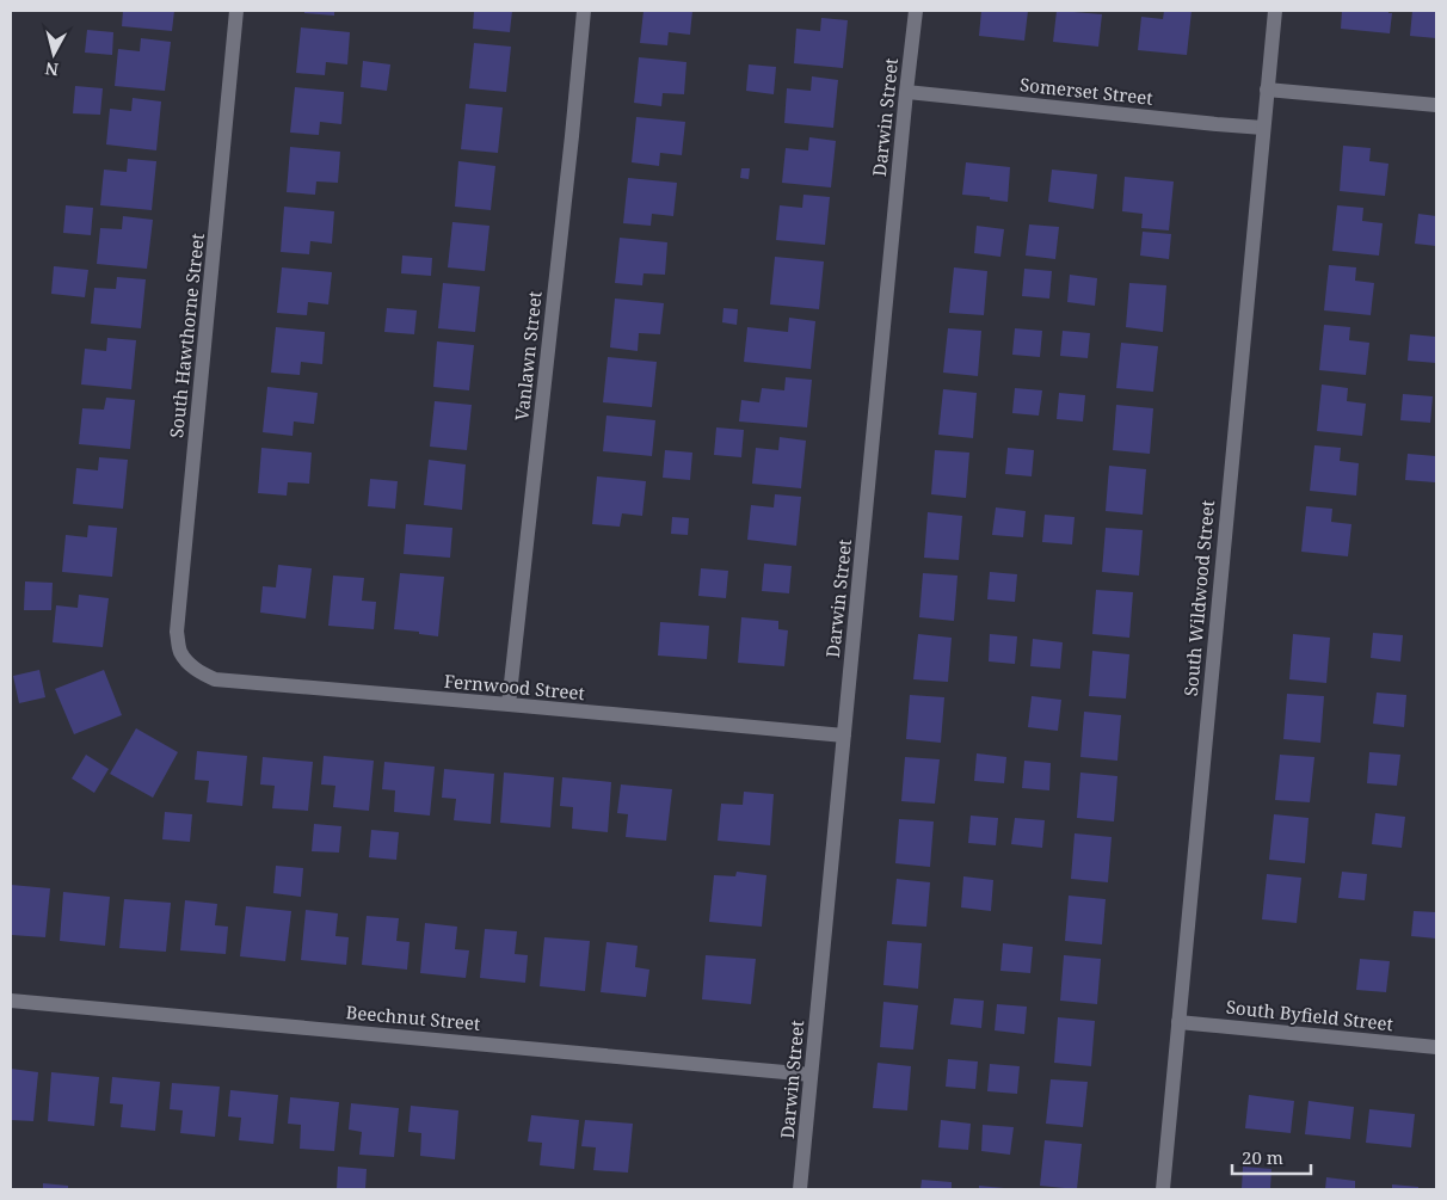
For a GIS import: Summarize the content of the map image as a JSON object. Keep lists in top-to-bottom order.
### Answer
{
  "streets": {
    "street": [
      "Somerset Street",
      "Darwin Street",
      "South Hawthorne Street",
      "Vanlawn Street",
      "South Wildwood Street",
      "Fernwood Street",
      "South Byfield Street",
      "Beechnut Street"
    ]
  },
  "crossings": [
    ["Somerset Street", "Darwin Street"],
    ["Somerset Street", "South Wildwood Street"],
    ["Darwin Street", "Fernwood Street"],
    ["Darwin Street", "Beechnut Street"],
    ["South Hawthorne Street", "Fernwood Street"],
    ["Vanlawn Street", "Fernwood Street"],
    ["South Wildwood Street", "South Byfield Street"]
  ],
  "scale_bar": "20 m",
  "north": "bottom"
}
